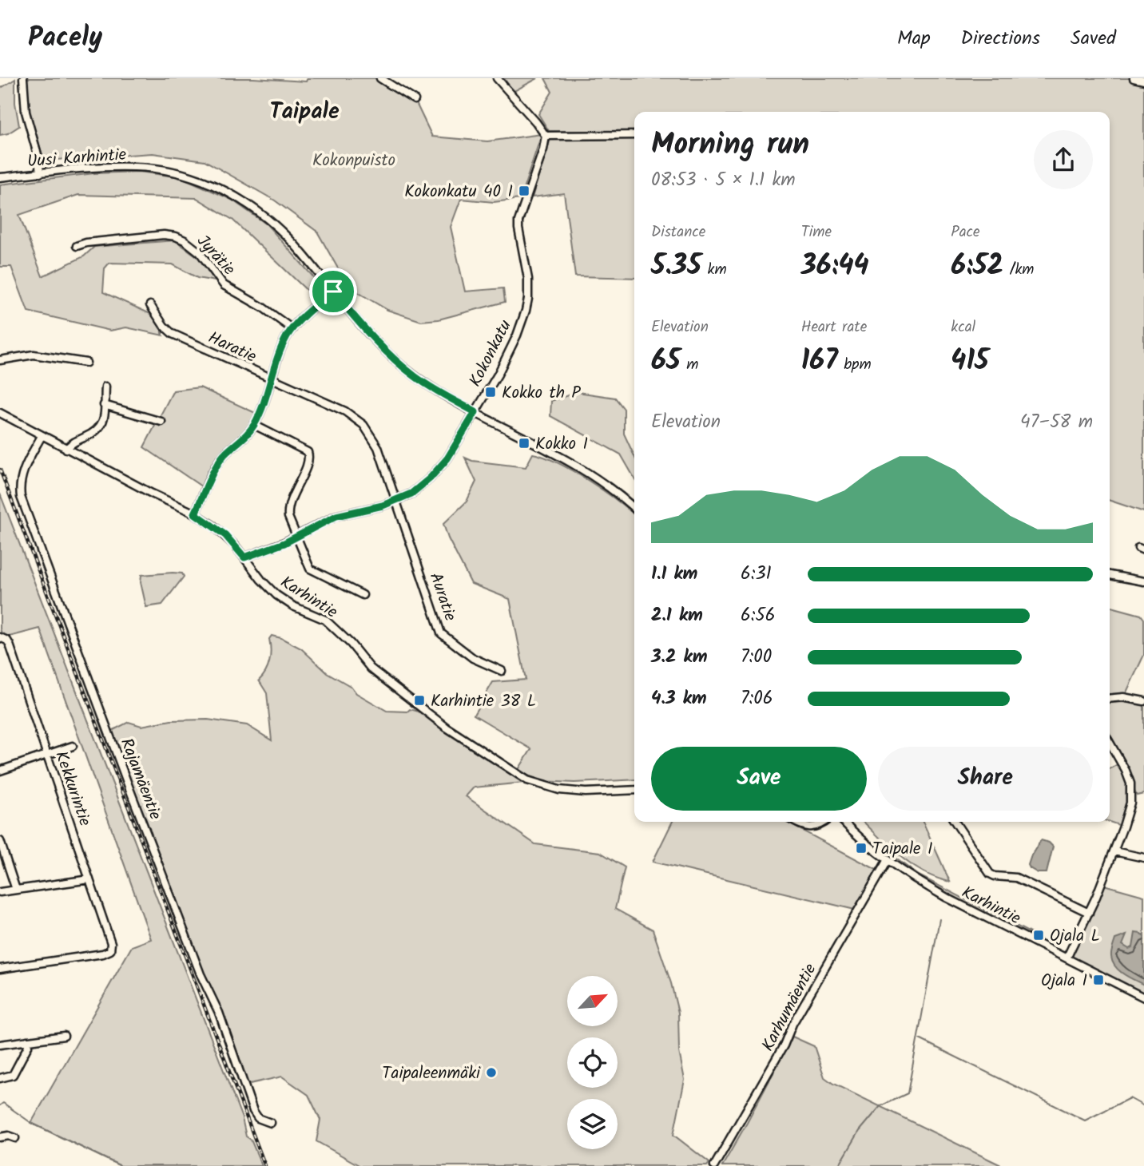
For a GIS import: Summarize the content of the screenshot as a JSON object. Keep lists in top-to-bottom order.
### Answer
{
  "streets": {
    "street": [
      "Uusi Karhintie",
      "Jyrätie",
      "Haratie",
      "Kokonkatu",
      "Karhintie",
      "Auratie",
      "Rajamäentie",
      "Kekkurintie",
      "Karhumäentie"
    ]
  },
  "crossings": [
    ["Uusi Karhintie", "Kokonkatu"],
    ["Haratie", "Kokonkatu"],
    ["Haratie", "Auratie"],
    ["Kokonkatu", "Karhintie"],
    ["Kokonkatu", "Auratie"],
    ["Karhintie", "Rajamäentie"],
    ["Karhintie", "Karhumäentie"]
  ],
  "districts": ["Taipale"],
  "parks": ["Kokonpuisto"],
  "places": {
    "transit": [
      "Kokonkatu 40 I",
      "Kokko th P",
      "Kokko I",
      "Karhintie 38 L",
      "Taipale I",
      "Ojala L",
      "Ojala I"
    ],
    "other": ["Taipaleenmäki"]
  },
  "north": "top right",
  "page": {
    "header": "Pacely",
    "nav": ["Map", "Directions", "Saved"],
    "heading": ["Morning run", "08:53 · 5 × 1.1 km"],
    "stats": [
      ["Distance", "5.35 km"],
      ["Time", "36:44"],
      ["Pace", "6:52 /km"],
      ["Elevation", "65 m"],
      ["Heart rate", "167 bpm"],
      ["kcal", "415"]
    ],
    "chart": ["Elevation", "47–58 m"],
    "list": [
      {
        "name": "1.1 km",
        "note": "6:31"
      },
      {
        "name": "2.1 km",
        "note": "6:56"
      },
      {
        "name": "3.2 km",
        "note": "7:00"
      },
      {
        "name": "4.3 km",
        "note": "7:06"
      }
    ],
    "buttons": ["Save", "Share"]
  }
}
